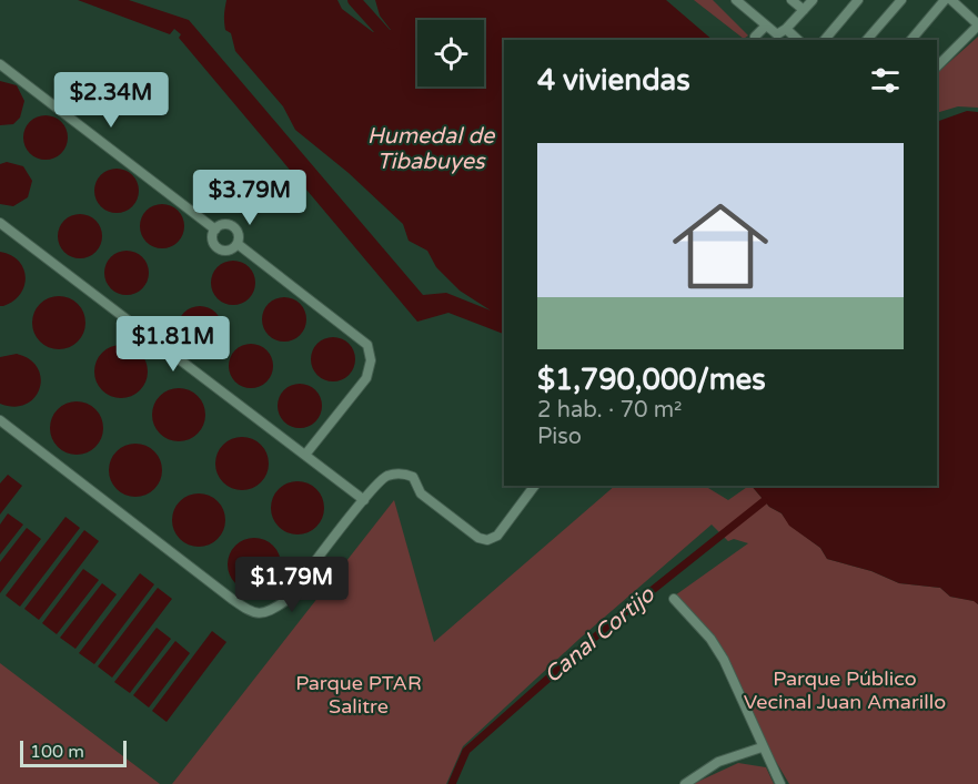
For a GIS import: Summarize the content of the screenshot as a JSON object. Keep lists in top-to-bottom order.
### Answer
{
  "water": ["Humedal de Tibabuyes", "Canal Cortijo"],
  "parks": ["Parque Público Vecinal Juan Amarillo", "Parque PTAR Salitre"],
  "scale_bar": "100 m",
  "page": {
    "heading": "4 viviendas",
    "price": [
      "$2.34M",
      "$3.79M",
      "$1.81M",
      "$1.79M"
    ],
    "list": [
      {
        "name": "$1,790,000/mes",
        "note": "2 hab. · 70 m² · Piso"
      }
    ],
    "scale": "100 m"
  }
}
